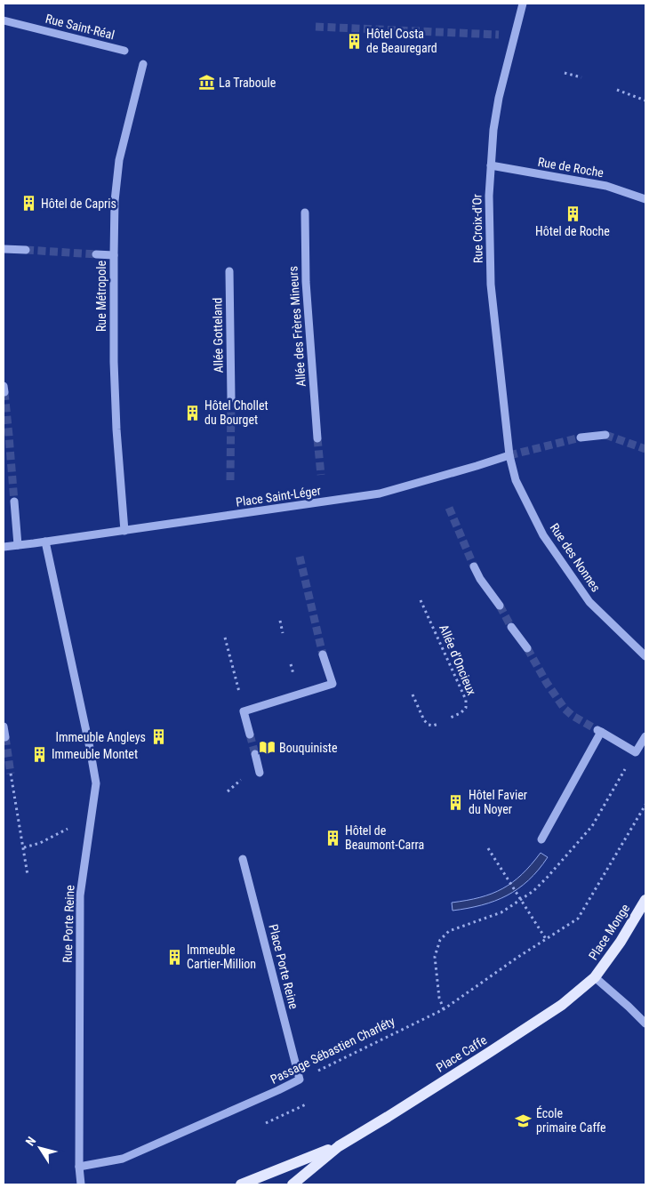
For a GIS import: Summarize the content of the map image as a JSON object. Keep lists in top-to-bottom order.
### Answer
{
  "streets": {
    "main road": ["Place Monge", "Place Caffe"],
    "street": [
      "Rue Saint-Réal",
      "Rue de Roche",
      "Rue Croix-d'Or",
      "Rue Métropole",
      "Allée des Frères Mineurs",
      "Allée Gotteland",
      "Place Saint-Léger",
      "Rue des Nonnes",
      "Rue Porte Reine",
      "Place Porte Reine",
      "Passage Sébastien Charléty"
    ],
    "path": ["Allée d'Oncieux"]
  },
  "crossings": [
    ["Rue de Roche", "Rue Croix-d'Or"],
    ["Rue Croix-d'Or", "Place Saint-Léger"],
    ["Rue Croix-d'Or", "Rue des Nonnes"],
    ["Rue Métropole", "Place Saint-Léger"],
    ["Place Saint-Léger", "Rue des Nonnes"],
    ["Place Saint-Léger", "Rue Porte Reine"],
    ["Rue Porte Reine", "Passage Sébastien Charléty"],
    ["Place Monge", "Place Caffe"],
    ["Place Porte Reine", "Passage Sébastien Charléty"]
  ],
  "places": {
    "building": [
      "Hôtel Costa de Beauregard",
      "Hôtel de Capris",
      "Hôtel de Roche",
      "Hôtel Chollet du Bourget",
      "Immeuble Angleys",
      "Immeuble Montet",
      "Hôtel Favier du Noyer",
      "Hôtel de Beaumont-Carra",
      "Immeuble Cartier-Million"
    ],
    "museum": ["La Traboule"],
    "library": ["Bouquiniste"],
    "school or university": ["École primaire Caffe"]
  },
  "north": "top left"
}
